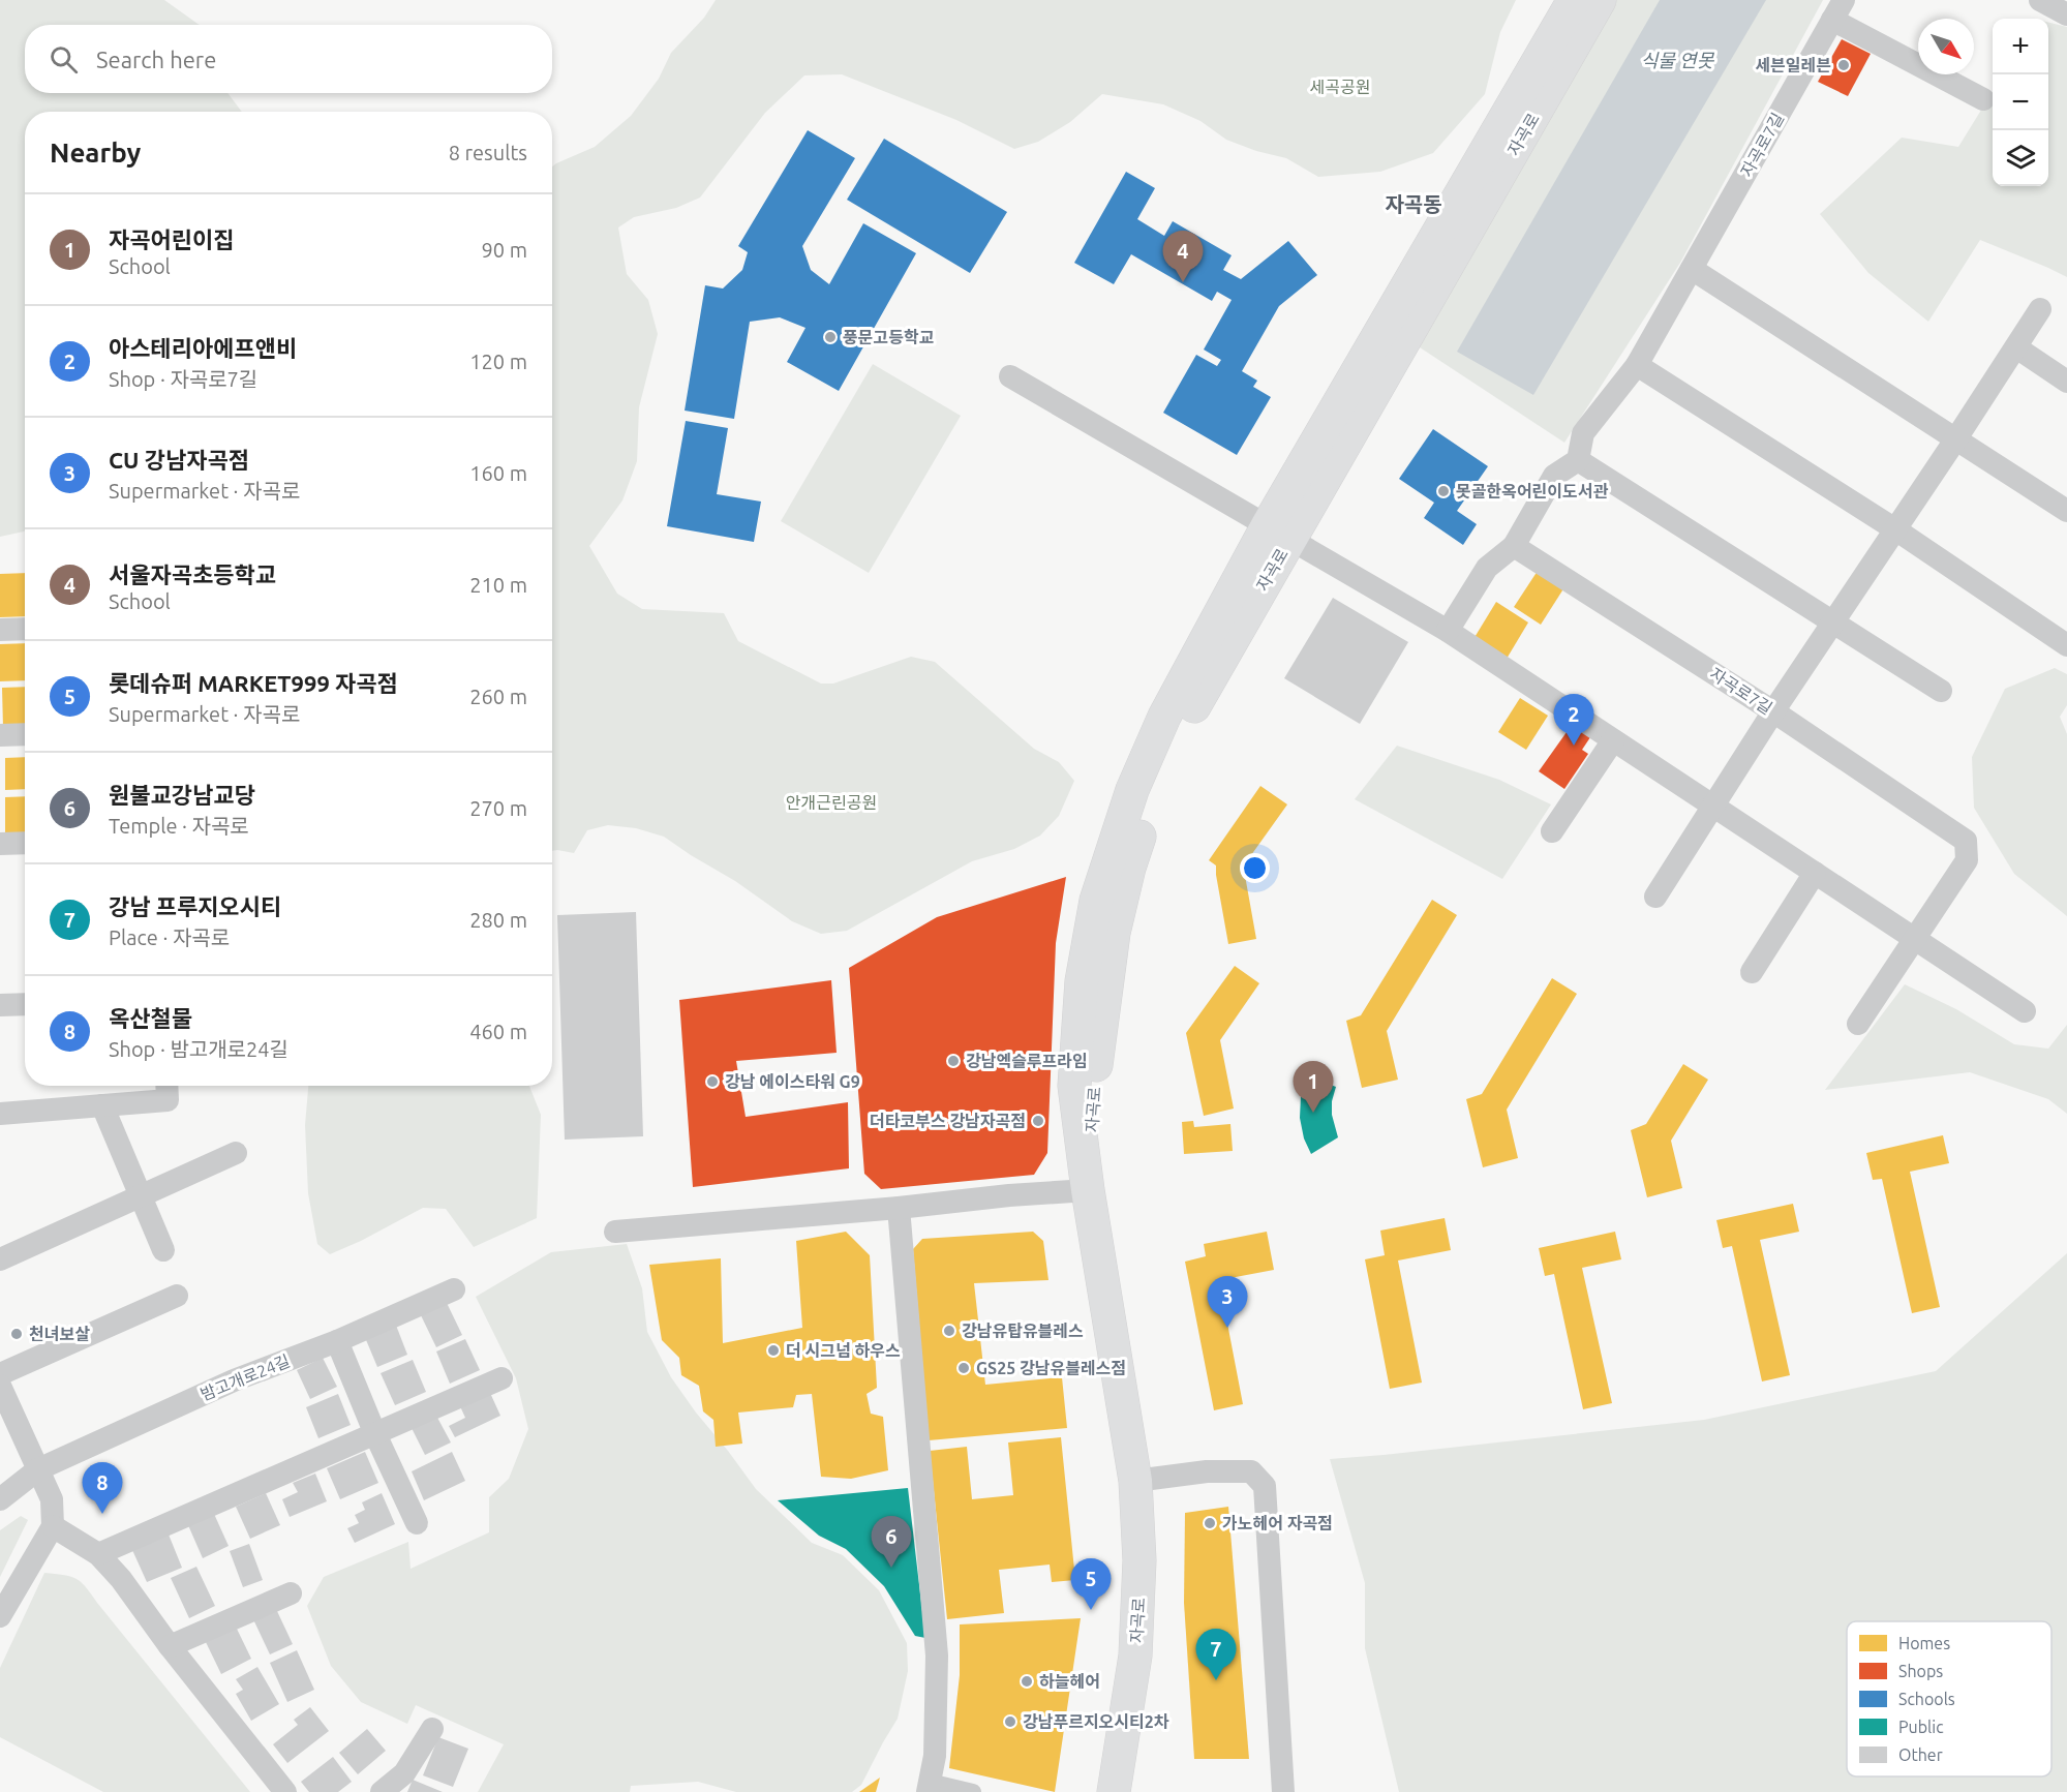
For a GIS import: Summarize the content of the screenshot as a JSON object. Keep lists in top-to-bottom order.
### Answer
{
  "streets": {
    "main road": ["자곡로"],
    "street": ["자곡로7길", "밤고개로24길"]
  },
  "districts": ["자곡동"],
  "water": ["식물 연못"],
  "parks": ["세곡공원", "안개근린공원"],
  "places": [
    "세븐일레븐",
    "풍문고등학교",
    "못골한옥어린이도서관",
    "강남엑슬루프라임",
    "강남 에이스타워 G9",
    "더타코부스 강남자곡점",
    "강남유탑유블레스",
    "천녀보살",
    "더 시그넘 하우스",
    "GS25 강남유블레스점",
    "가노헤어 자곡점",
    "하늘헤어",
    "강남푸르지오시티2차"
  ],
  "legend": [
    "Homes",
    "Shops",
    "Schools",
    "Public",
    "Other"
  ],
  "north": "bottom right",
  "page": {
    "map_buttons": ["+", "−"],
    "search": "Search here",
    "heading": ["Nearby", "8 results"],
    "list": [
      {
        "mark": "1",
        "name": "자곡어린이집",
        "note": "School",
        "value": "90 m"
      },
      {
        "mark": "2",
        "name": "아스테리아에프앤비",
        "note": "Shop · 자곡로7길",
        "value": "120 m"
      },
      {
        "mark": "3",
        "name": "CU 강남자곡점",
        "note": "Supermarket · 자곡로",
        "value": "160 m"
      },
      {
        "mark": "4",
        "name": "서울자곡초등학교",
        "note": "School",
        "value": "210 m"
      },
      {
        "mark": "5",
        "name": "롯데슈퍼 MARKET999 자곡점",
        "note": "Supermarket · 자곡로",
        "value": "260 m"
      },
      {
        "mark": "6",
        "name": "원불교강남교당",
        "note": "Temple · 자곡로",
        "value": "270 m"
      },
      {
        "mark": "7",
        "name": "강남 프루지오시티",
        "note": "Place · 자곡로",
        "value": "280 m"
      },
      {
        "mark": "8",
        "name": "옥산철물",
        "note": "Shop · 밤고개로24길",
        "value": "460 m"
      }
    ],
    "pins": [
      "4",
      "2",
      "1",
      "3",
      "8",
      "6",
      "5",
      "7"
    ]
  }
}
